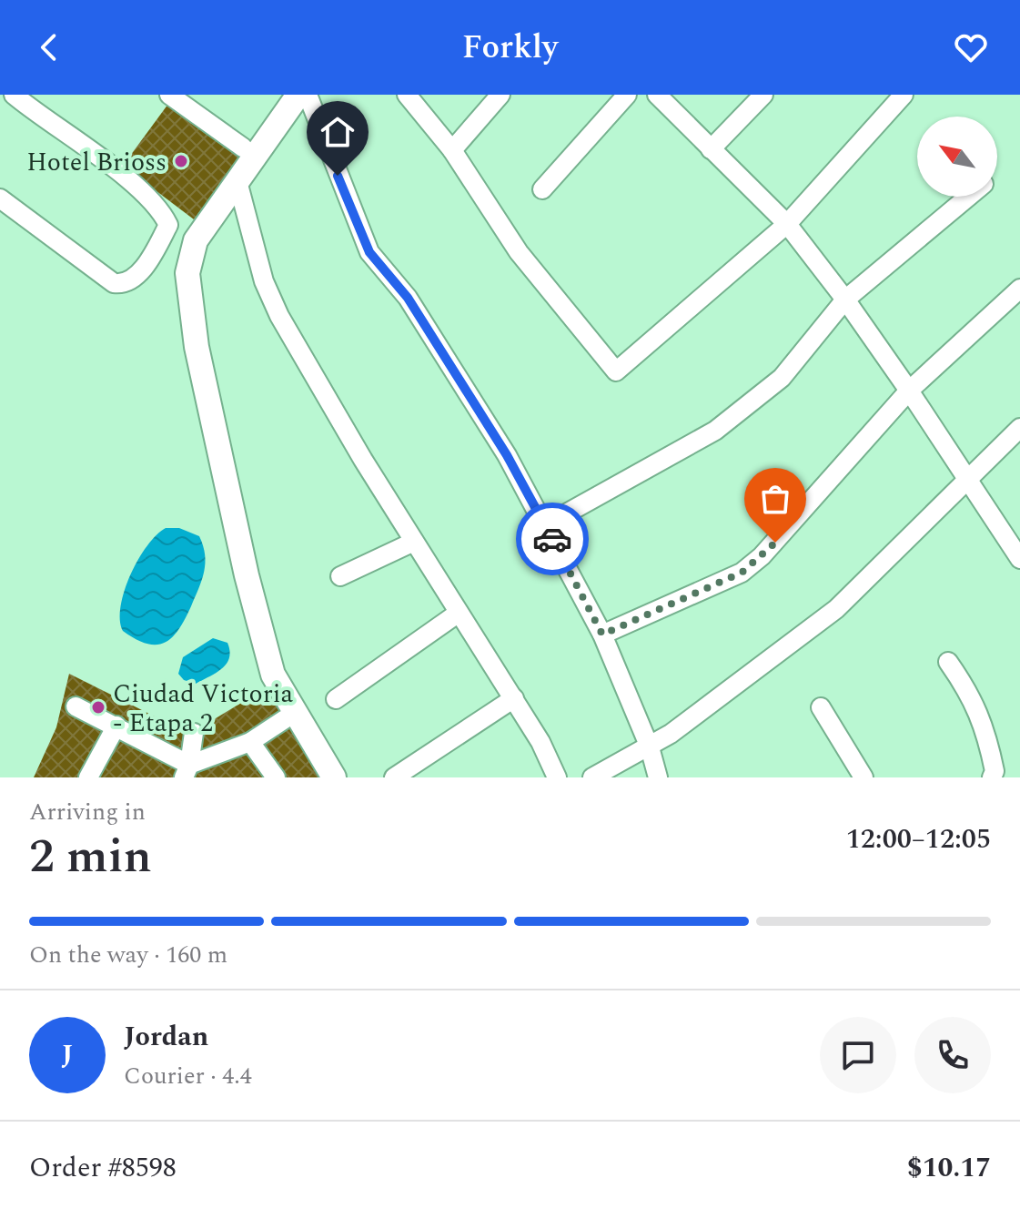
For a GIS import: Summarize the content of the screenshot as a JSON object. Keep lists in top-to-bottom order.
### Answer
{
  "places": ["Hotel Brioss", "Ciudad Victoria - Etapa 2"],
  "north": "top left",
  "page": {
    "header": "Forkly",
    "heading": ["2 min", "Arriving in", "12:00–12:05"],
    "panel": [
      "Jordan",
      "Courier · 4.4",
      "Order #8598",
      "$10.17"
    ],
    "bar": "On the way · 160 m",
    "round": "J"
  }
}
